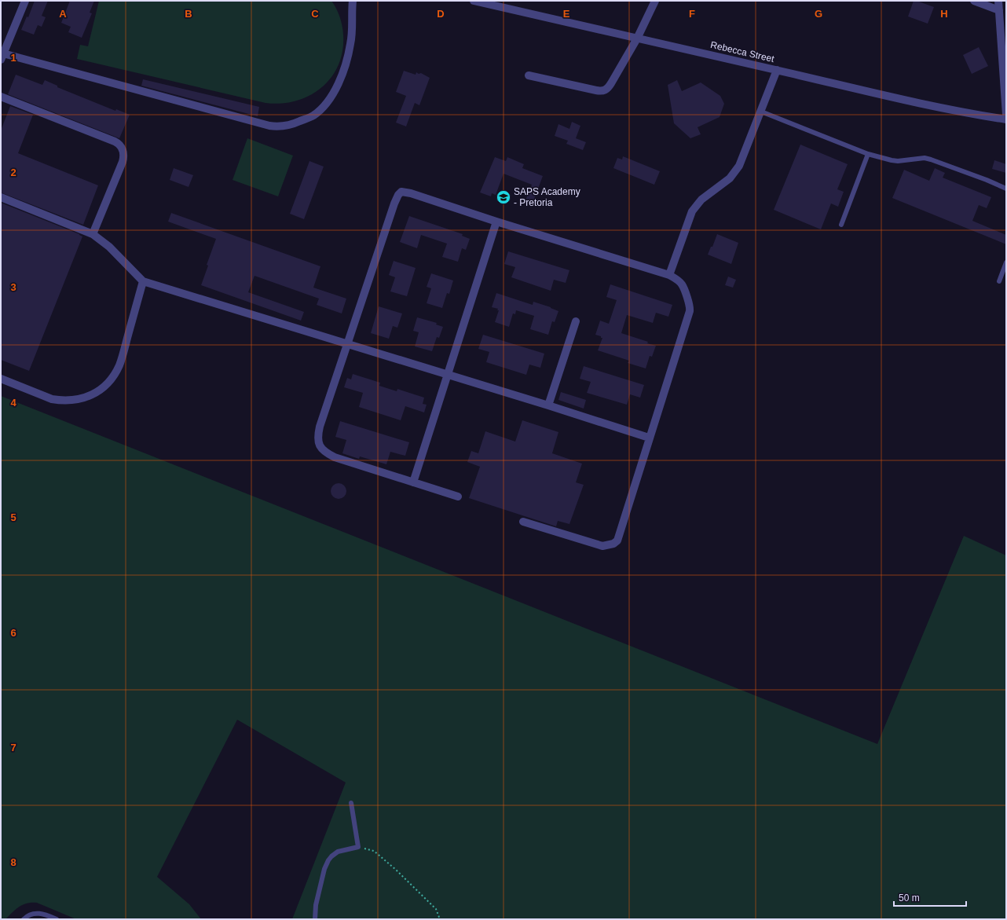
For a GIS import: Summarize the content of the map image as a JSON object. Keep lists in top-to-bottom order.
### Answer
{
  "streets": {
    "street": ["Rebecca Street"]
  },
  "places": {
    "school or university": ["SAPS Academy - Pretoria"]
  },
  "scale_bar": "50 m",
  "grid": {
    "columns": [
      "A",
      "B",
      "C",
      "D",
      "E",
      "F",
      "G",
      "H"
    ],
    "rows": [
      "1",
      "2",
      "3",
      "4",
      "5",
      "6",
      "7",
      "8"
    ]
  }
}
